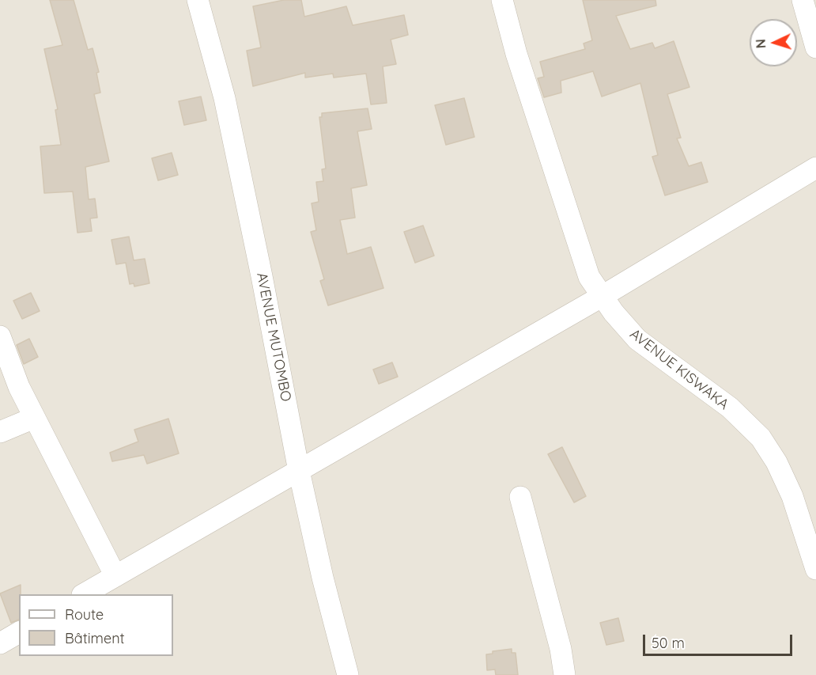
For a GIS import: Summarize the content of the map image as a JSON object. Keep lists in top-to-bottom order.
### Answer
{
  "streets": {
    "street": ["AVENUE MUTOMBO", "AVENUE KISWAKA"]
  },
  "legend": ["Route", "Bâtiment"],
  "scale_bar": "50 m",
  "north": "left"
}
